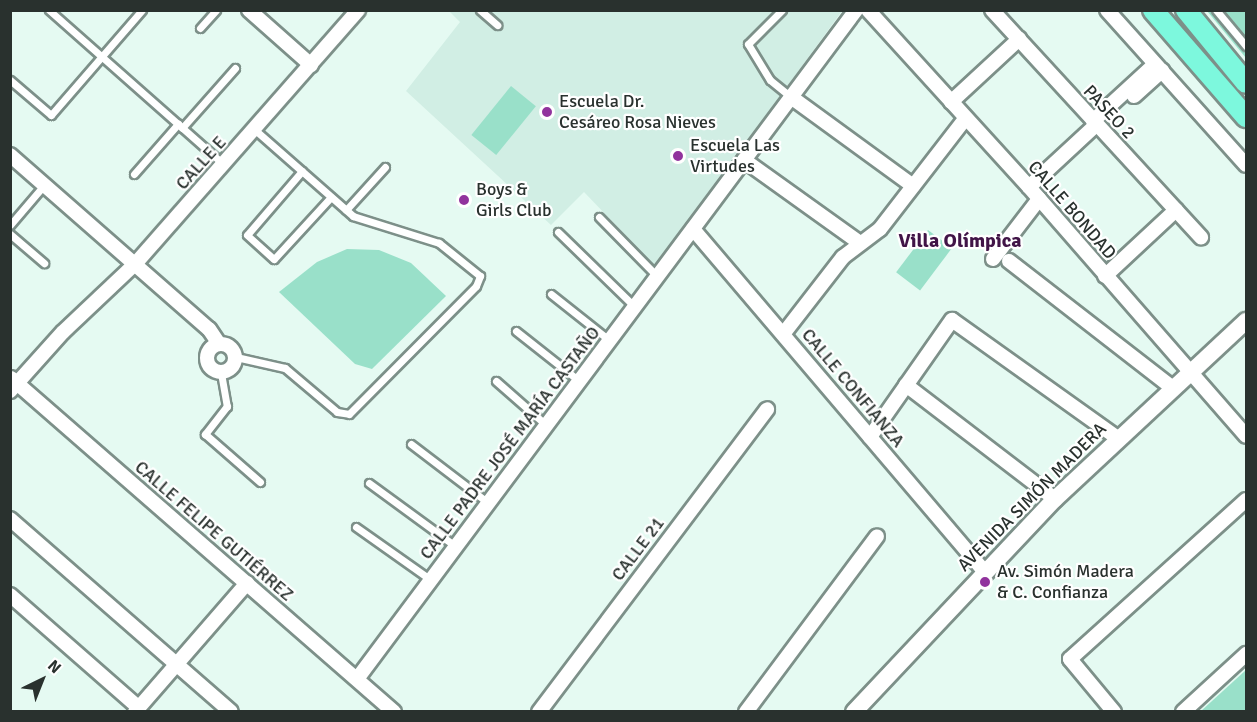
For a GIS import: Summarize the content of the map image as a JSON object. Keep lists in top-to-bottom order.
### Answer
{
  "streets": {
    "street": [
      "PASEO 2",
      "CALLE E",
      "CALLE BONDAD",
      "CALLE CONFIANZA",
      "CALLE PADRE JOSÉ MARÍA CASTAÑO",
      "AVENIDA SIMÓN MADERA",
      "CALLE FELIPE GUTIÉRREZ",
      "CALLE 21"
    ]
  },
  "crossings": [
    ["CALLE E", "CALLE FELIPE GUTIÉRREZ"],
    ["CALLE BONDAD", "AVENIDA SIMÓN MADERA"],
    ["CALLE CONFIANZA", "CALLE PADRE JOSÉ MARÍA CASTAÑO"],
    ["CALLE CONFIANZA", "AVENIDA SIMÓN MADERA"],
    ["CALLE PADRE JOSÉ MARÍA CASTAÑO", "CALLE FELIPE GUTIÉRREZ"]
  ],
  "districts": ["Villa Olímpica"],
  "places": [
    "Escuela Dr. Cesáreo Rosa Nieves",
    "Escuela Las Virtudes",
    "Boys & Girls Club",
    "Av. Simón Madera & C. Confianza"
  ],
  "north": "top right"
}
